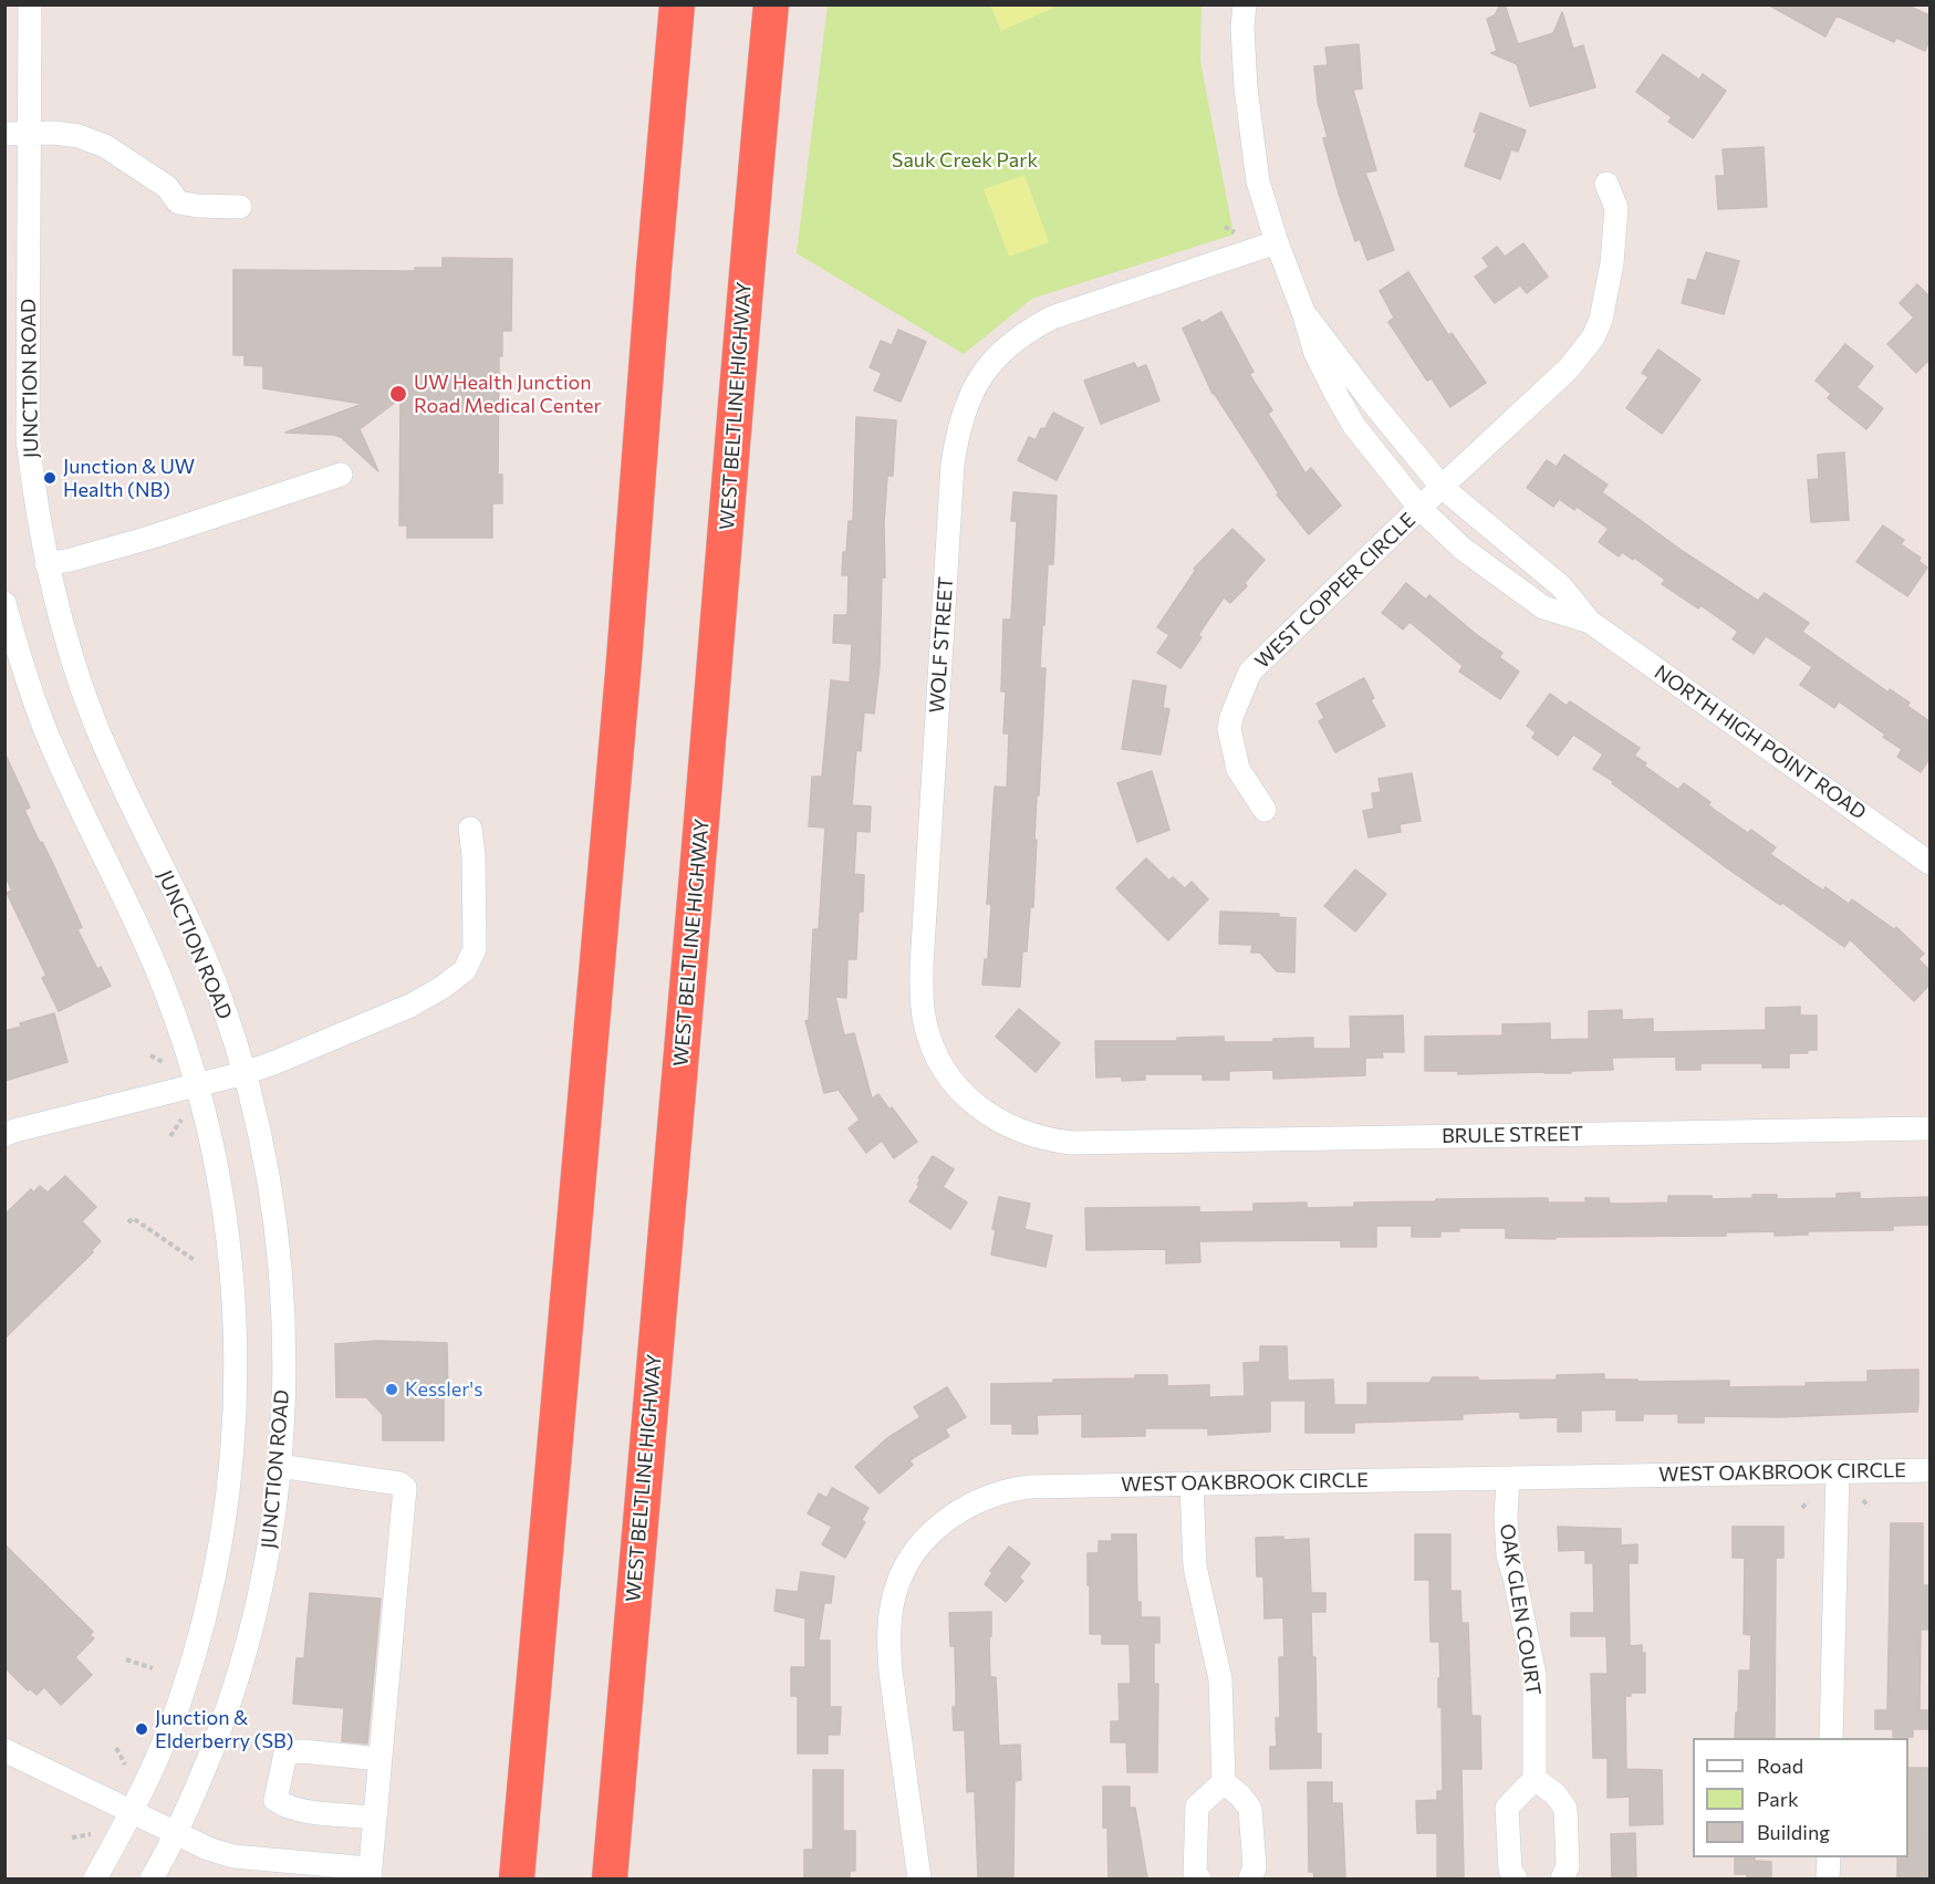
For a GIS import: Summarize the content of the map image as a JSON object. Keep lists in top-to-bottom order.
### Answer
{
  "streets": {
    "highway": ["WEST BELTLINE HIGHWAY"],
    "street": [
      "JUNCTION ROAD",
      "WEST COPPER CIRCLE",
      "WOLF STREET",
      "NORTH HIGH POINT ROAD",
      "BRULE STREET",
      "WEST OAKBROOK CIRCLE",
      "OAK GLEN COURT"
    ]
  },
  "crossings": [
    ["WEST COPPER CIRCLE", "NORTH HIGH POINT ROAD"],
    ["WOLF STREET", "NORTH HIGH POINT ROAD"],
    ["WOLF STREET", "BRULE STREET"],
    ["WEST OAKBROOK CIRCLE", "OAK GLEN COURT"]
  ],
  "parks": ["Sauk Creek Park"],
  "places": [
    "UW Health Junction Road Medical Center",
    "Junction & UW Health (NB)",
    "Kessler's",
    "Junction & Elderberry (SB)"
  ],
  "legend": ["Road", "Park", "Building"]
}
